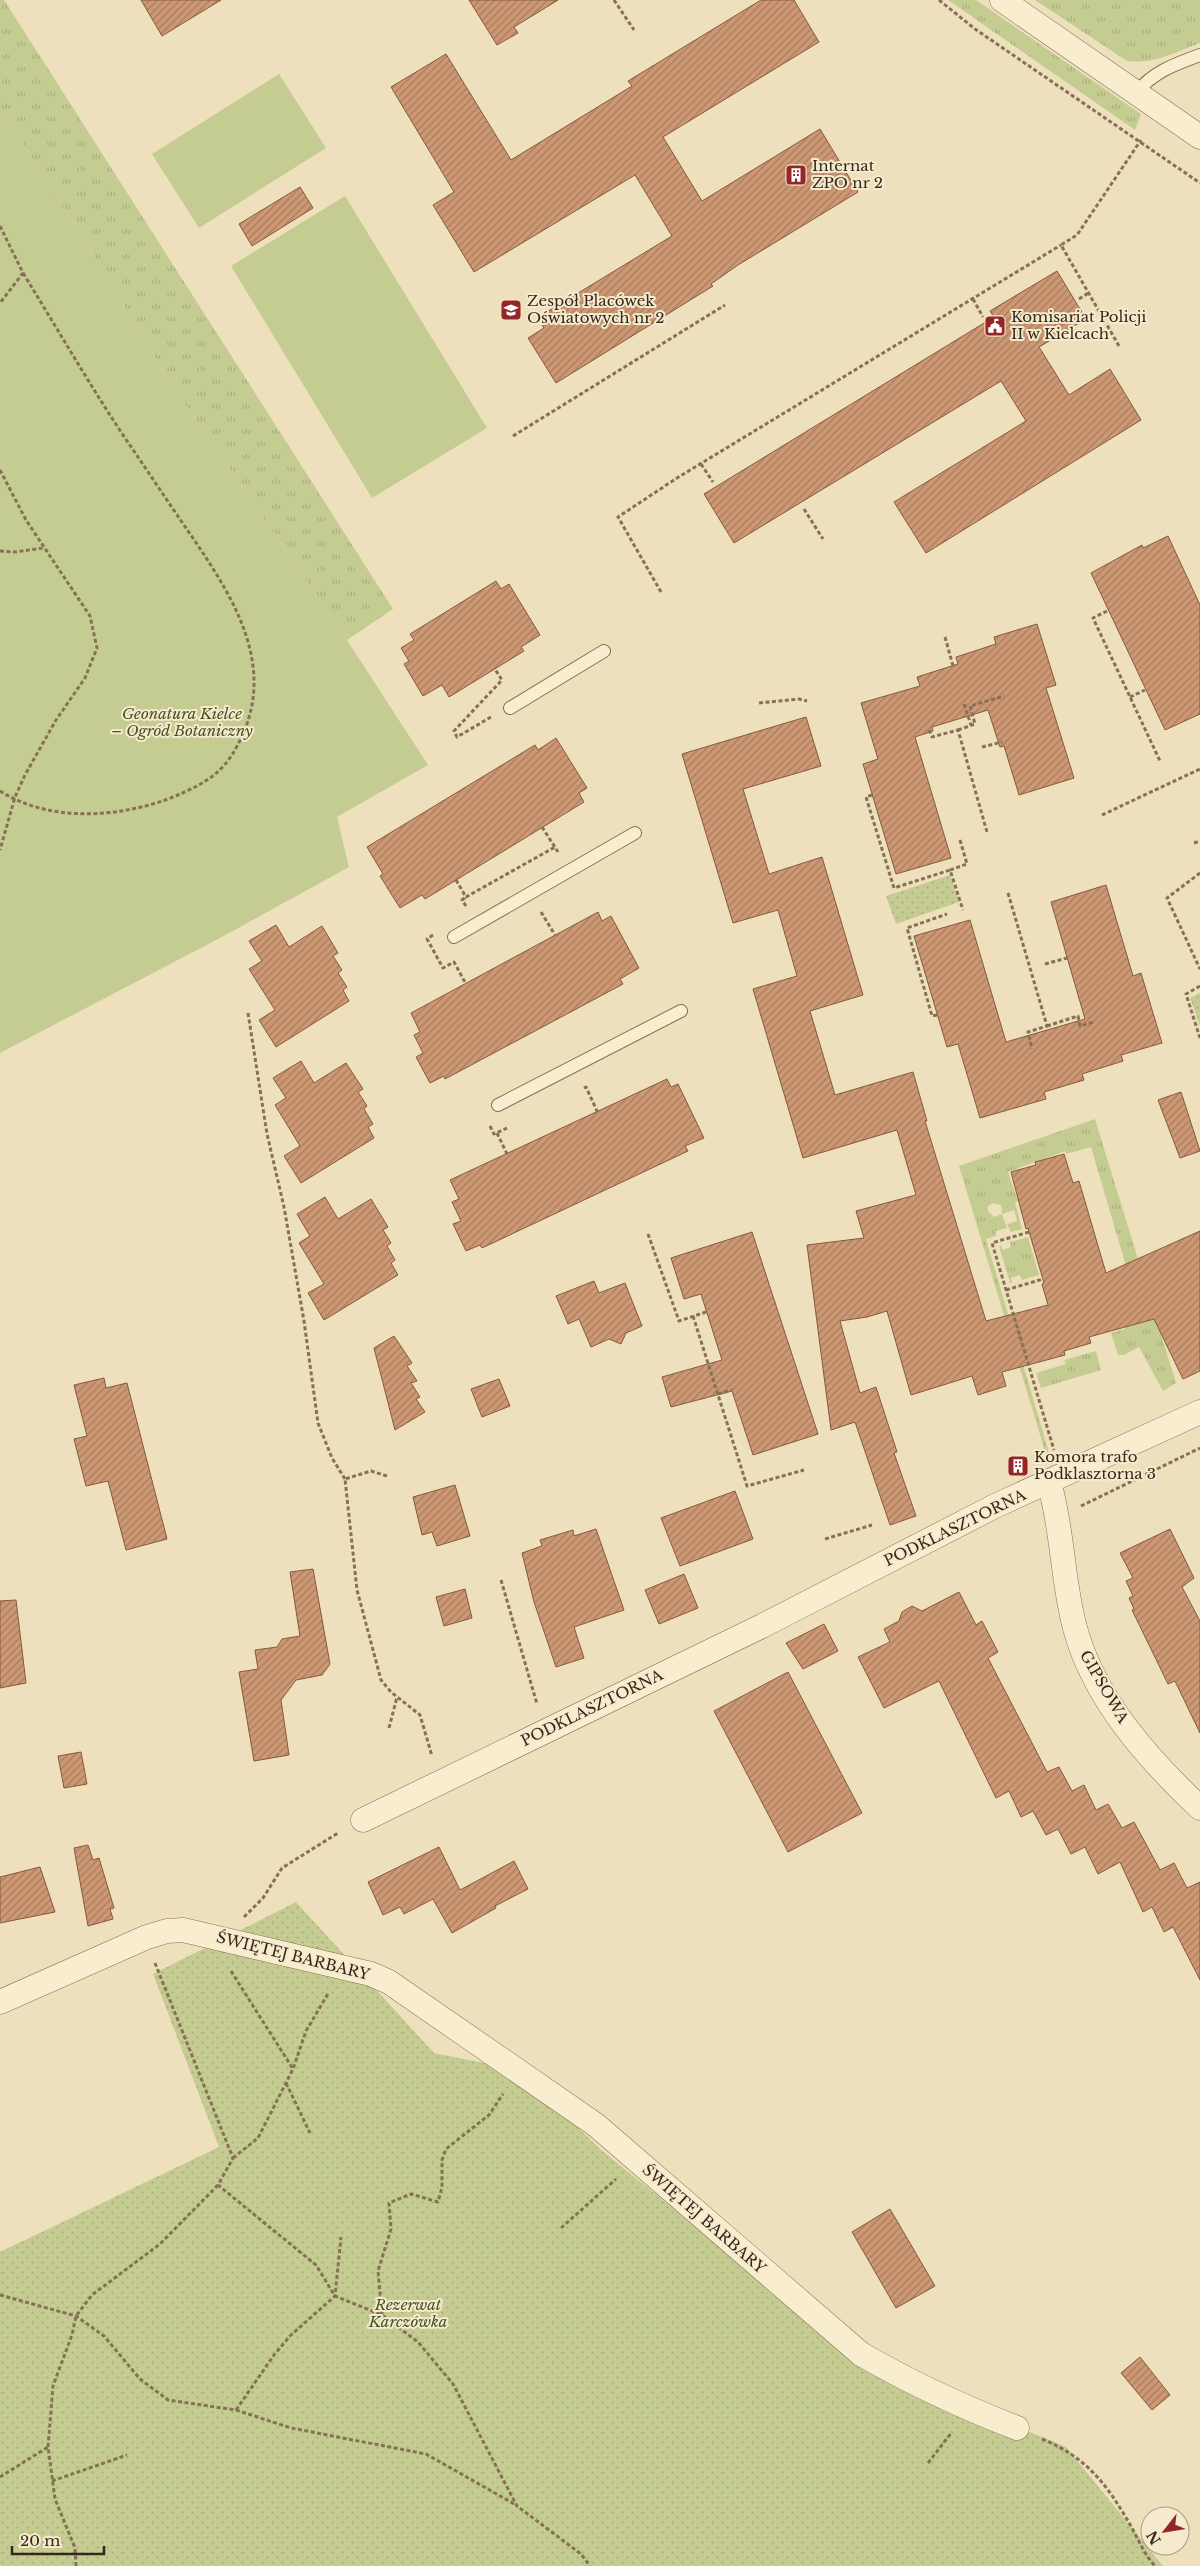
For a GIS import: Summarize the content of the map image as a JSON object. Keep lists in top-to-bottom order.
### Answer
{
  "streets": {
    "street": ["PODKLASZTORNA", "GIPSOWA", "ŚWIĘTEJ BARBARY"]
  },
  "crossings": [
    ["PODKLASZTORNA", "GIPSOWA"]
  ],
  "parks": ["Geonatura Kielce – Ogród Botaniczny", "Rezerwat Karczówka"],
  "places": {
    "building": ["Internat ZPO nr 2", "Komora trafo Podklasztorna 3"],
    "school or university": ["Zespół Placówek Oświatowych nr 2"],
    "public building": ["Komisariat Policji II w Kielcach"]
  },
  "scale_bar": "20 m",
  "north": "bottom left"
}
